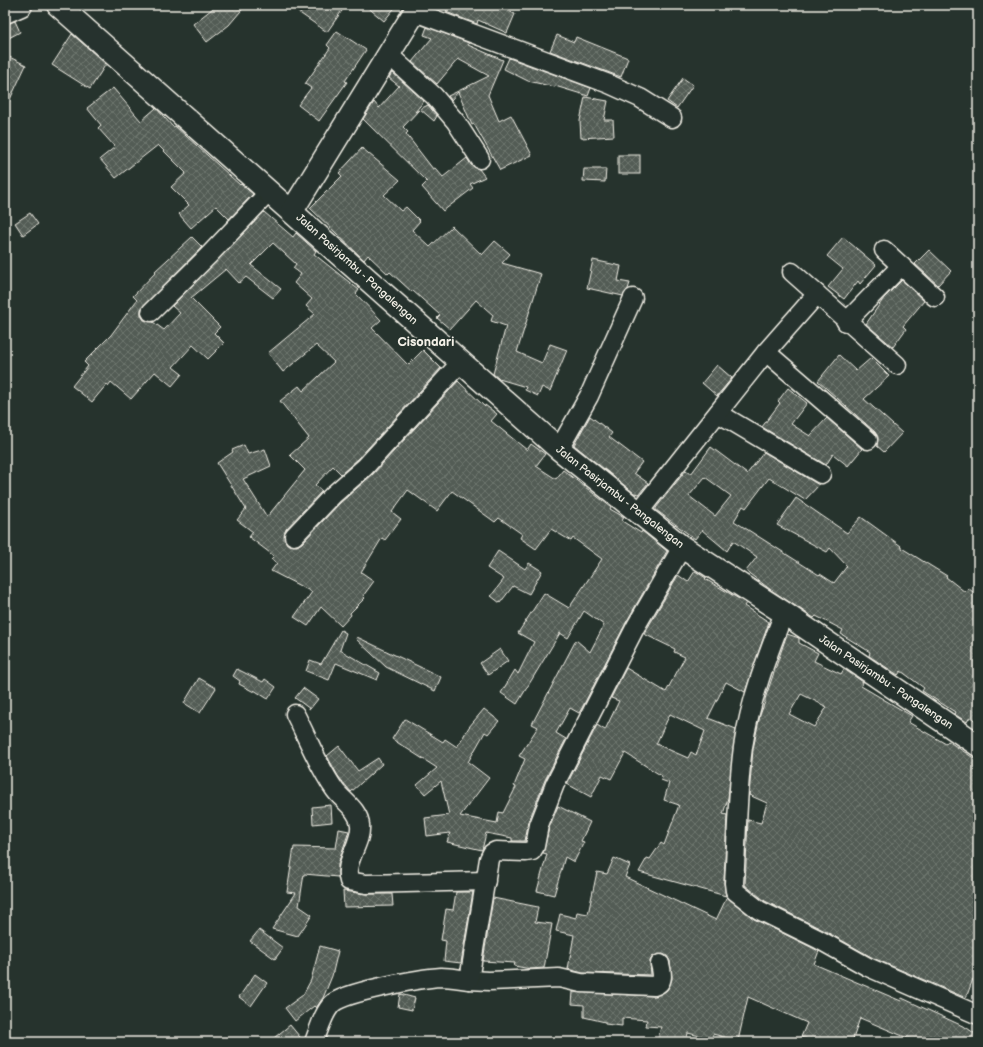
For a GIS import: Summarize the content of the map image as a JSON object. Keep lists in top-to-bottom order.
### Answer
{
  "streets": {
    "main road": ["Jalan Pasirjambu - Pangalengan"]
  },
  "districts": ["Cisondari"]
}
